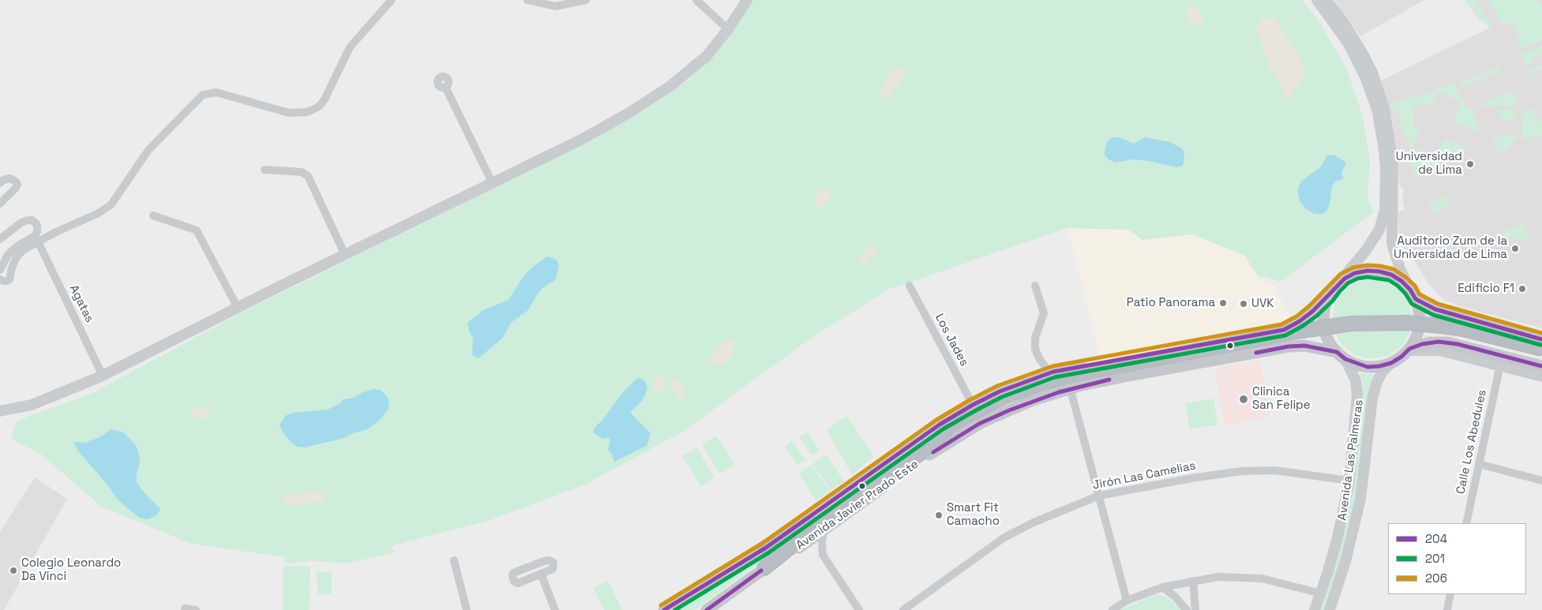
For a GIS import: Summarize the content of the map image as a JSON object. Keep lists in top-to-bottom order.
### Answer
{
  "streets": {
    "main road": ["Avenida Javier Prado Este"],
    "street": [
      "Agatas",
      "Los Jades",
      "Calle Los Abedules",
      "Avenida Las Palmeras",
      "Jirón Las Camelias"
    ]
  },
  "crossings": [
    ["Los Jades", "Avenida Javier Prado Este"],
    ["Avenida Las Palmeras", "Jirón Las Camelias"],
    ["Avenida Las Palmeras", "Avenida Javier Prado Este"]
  ],
  "places": [
    "Universidad de Lima",
    "Auditorio Zum de la Universidad de Lima",
    "Edificio F1",
    "Patio Panorama",
    "UVK",
    "Clinica San Felipe",
    "Smart Fit Camacho",
    "Colegio Leonardo Da Vinci"
  ],
  "lines": ["transit line 206", "transit line 204", "transit line 201"],
  "legend": ["204", "201", "206"]
}
